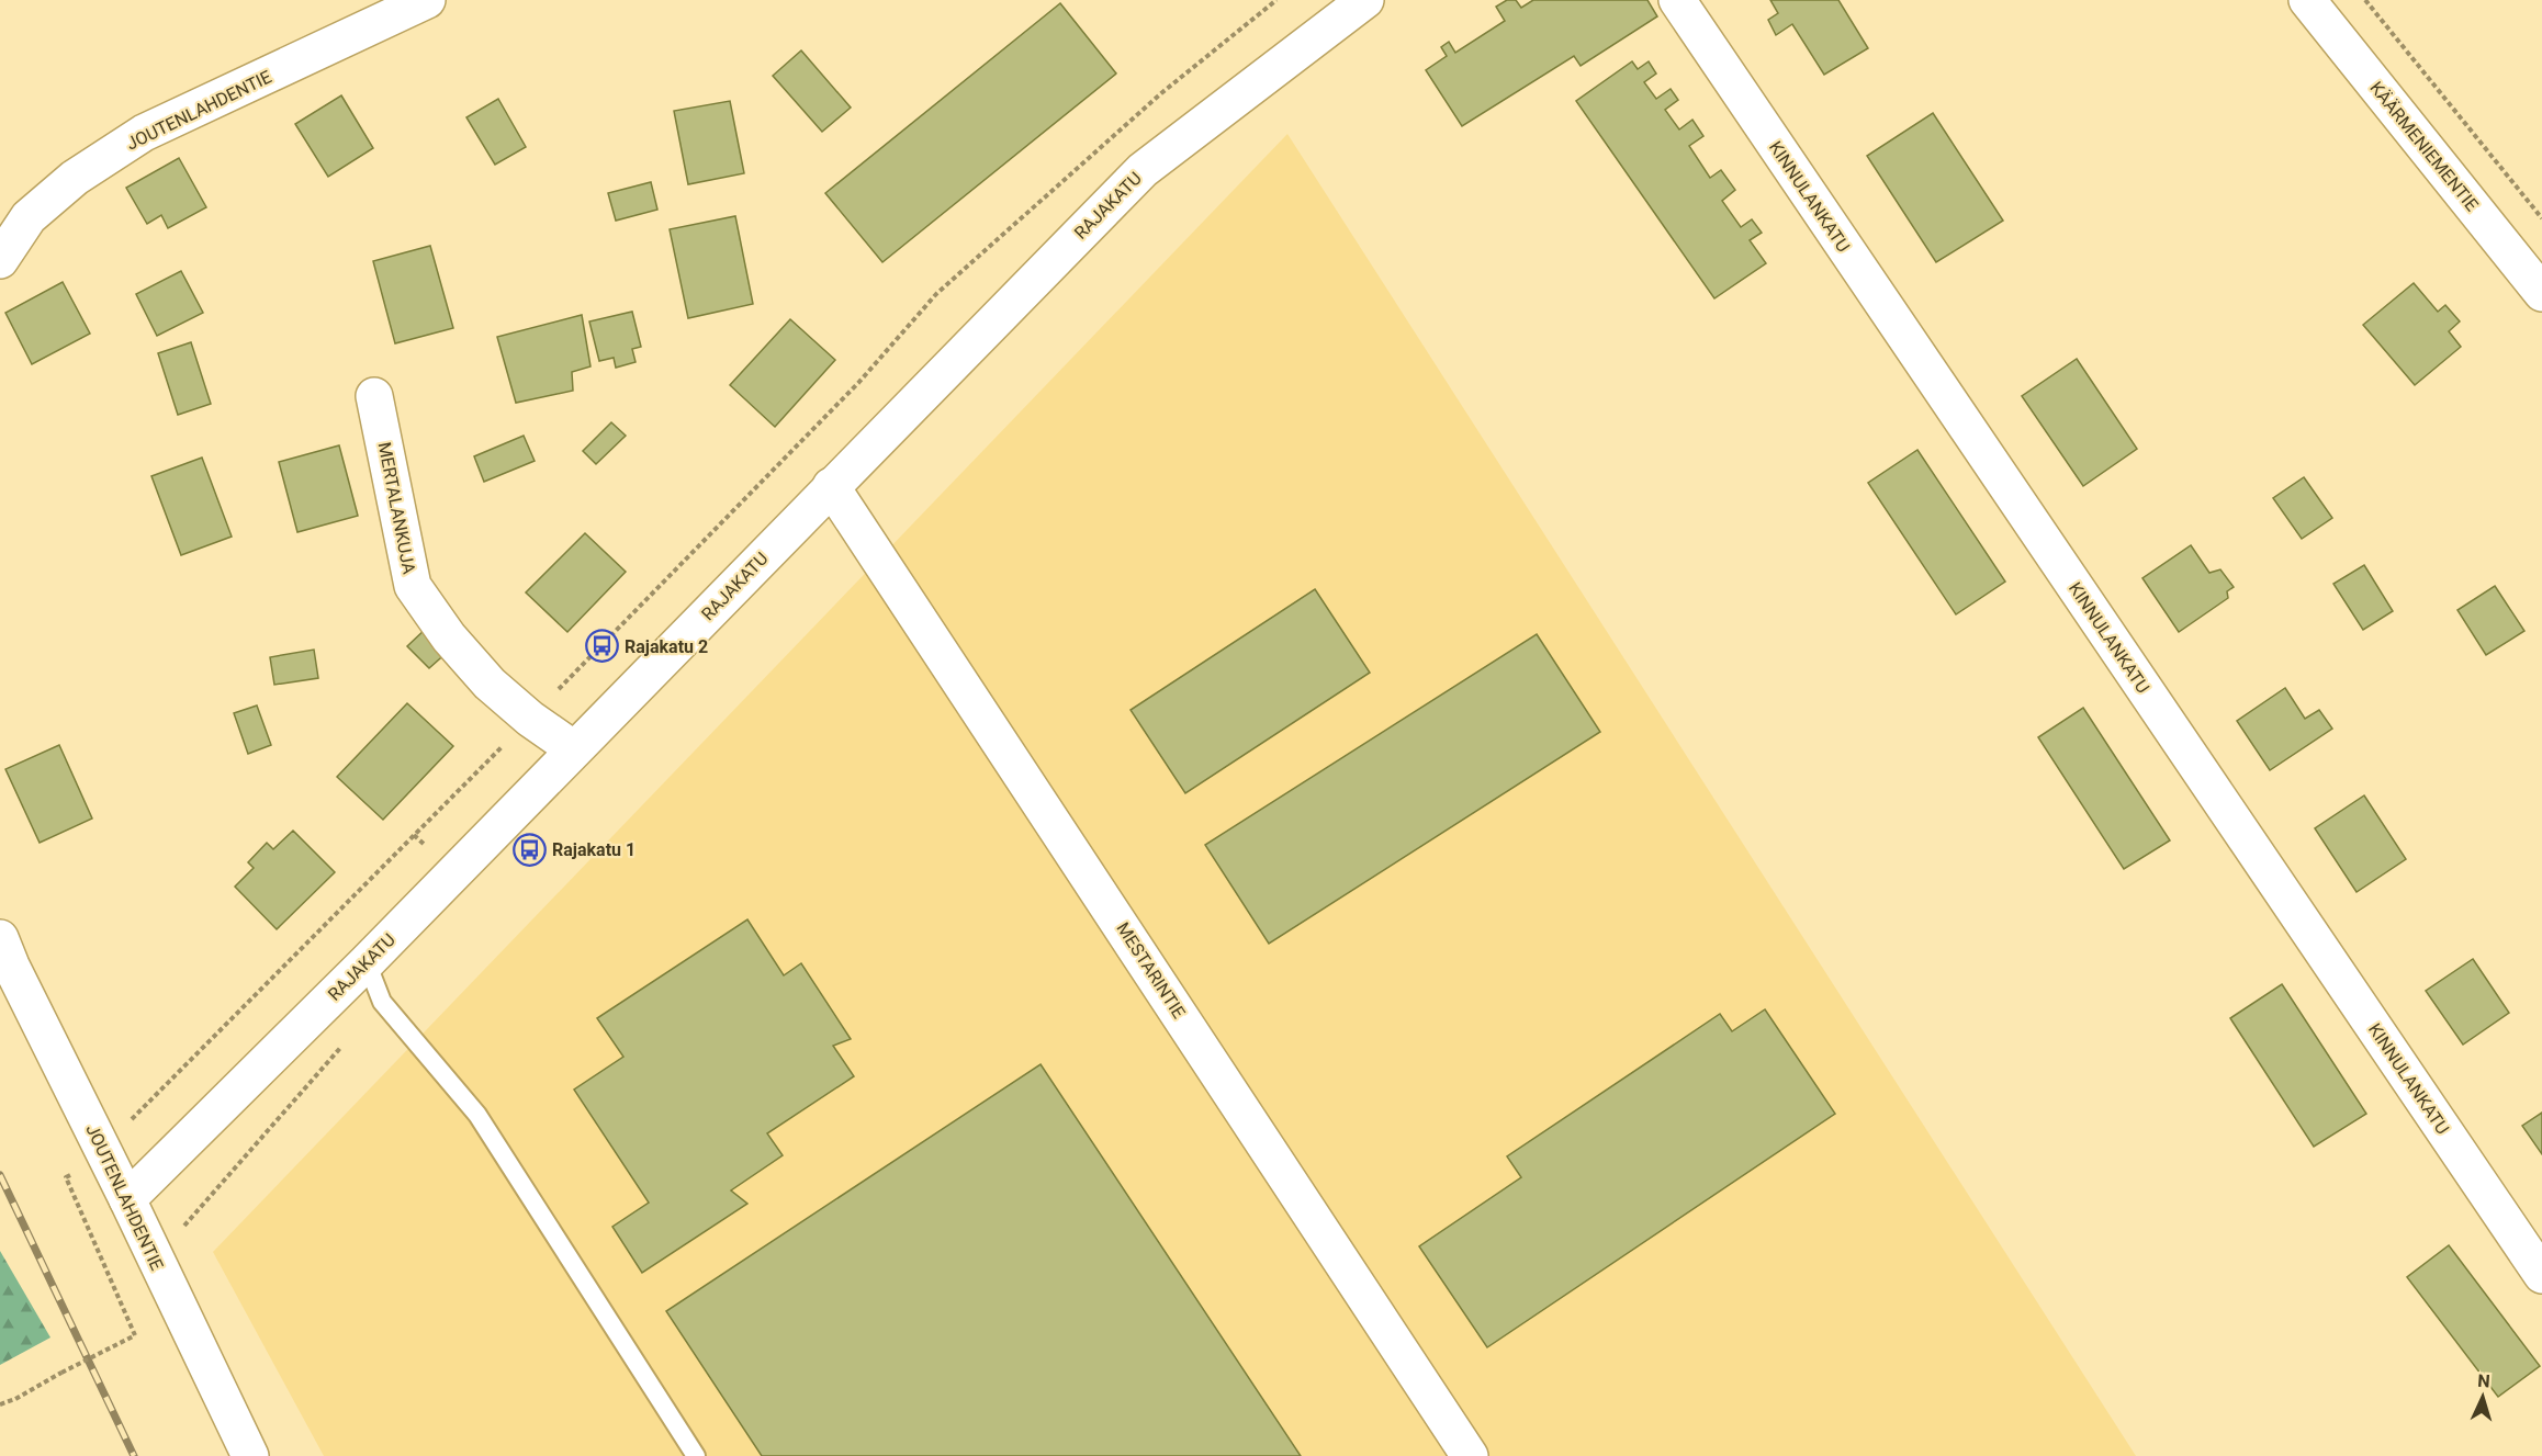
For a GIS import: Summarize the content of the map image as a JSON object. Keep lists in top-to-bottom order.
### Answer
{
  "streets": {
    "street": [
      "JOUTENLAHDENTIE",
      "KÄÄRMENIEMENTIE",
      "KINNULANKATU",
      "RAJAKATU",
      "MERTALANKUJA",
      "MESTARINTIE"
    ]
  },
  "crossings": [
    ["JOUTENLAHDENTIE", "RAJAKATU"],
    ["RAJAKATU", "MERTALANKUJA"],
    ["RAJAKATU", "MESTARINTIE"]
  ],
  "places": {
    "bus stop": ["Rajakatu 2", "Rajakatu 1"]
  },
  "north": "top"
}
